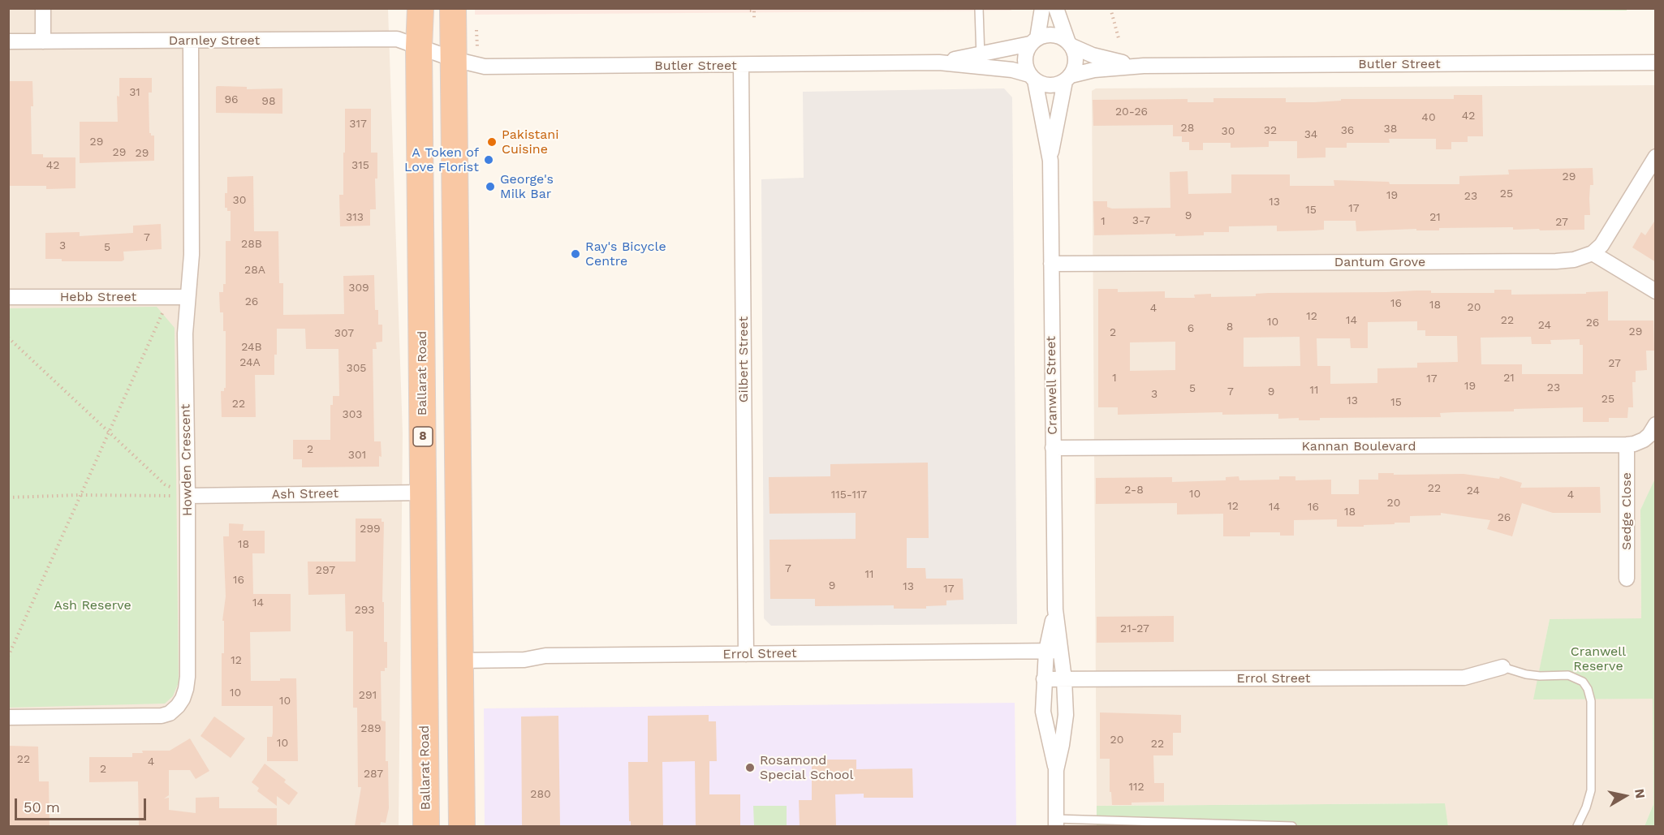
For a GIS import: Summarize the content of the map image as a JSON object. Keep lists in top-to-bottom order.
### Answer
{
  "streets": {
    "highway": ["Ballarat Road", "8"],
    "street": [
      "Darnley Street",
      "Butler Street",
      "Dantum Grove",
      "Hebb Street",
      "Gilbert Street",
      "Cranwell Street",
      "Kannan Boulevard",
      "Howden Crescent",
      "Ash Street",
      "Sedge Close",
      "Errol Street"
    ]
  },
  "crossings": [
    ["Darnley Street", "Butler Street"],
    ["Darnley Street", "Ballarat Road"],
    ["Darnley Street", "Howden Crescent"],
    ["Butler Street", "Gilbert Street"],
    ["Butler Street", "Cranwell Street"],
    ["Dantum Grove", "Cranwell Street"],
    ["Hebb Street", "Howden Crescent"],
    ["Gilbert Street", "Errol Street"],
    ["Ballarat Road", "Ash Street"],
    ["Cranwell Street", "Kannan Boulevard"],
    ["Cranwell Street", "Errol Street"],
    ["Kannan Boulevard", "Sedge Close"],
    ["Howden Crescent", "Ash Street"]
  ],
  "parks": ["Ash Reserve", "Cranwell Reserve"],
  "places": [
    "Pakistani Cuisine",
    "A Token of Love Florist",
    "George's Milk Bar",
    "Ray's Bicycle Centre",
    "Rosamond Special School"
  ],
  "house_numbers": [
    "31",
    "96",
    "98",
    "20-26",
    "42",
    "40",
    "317",
    "28",
    "38",
    "32",
    "36",
    "30",
    "34",
    "29",
    "29",
    "29",
    "42",
    "315",
    "29",
    "25",
    "19",
    "23",
    "30",
    "13",
    "17",
    "15",
    "9",
    "313",
    "21",
    "3-7",
    "1",
    "27",
    "7",
    "28B",
    "3",
    "5",
    "28A",
    "309",
    "26",
    "16",
    "18",
    "20",
    "4",
    "12",
    "14",
    "22",
    "10",
    "26",
    "24",
    "8",
    "6",
    "29",
    "2",
    "307",
    "24B",
    "24A",
    "27",
    "305",
    "1",
    "21",
    "17",
    "19",
    "23",
    "5",
    "11",
    "7",
    "9",
    "3",
    "25",
    "13",
    "15",
    "22",
    "303",
    "2",
    "301",
    "22",
    "2-8",
    "24",
    "10",
    "115-117",
    "4",
    "20",
    "12",
    "14",
    "16",
    "18",
    "26",
    "299",
    "18",
    "7",
    "297",
    "11",
    "16",
    "9",
    "13",
    "17",
    "14",
    "293",
    "21-27",
    "12",
    "10",
    "291",
    "10",
    "289",
    "20",
    "10",
    "22",
    "22",
    "4",
    "2",
    "287",
    "112",
    "280"
  ],
  "scale_bar": "50 m",
  "north": "right"
}
